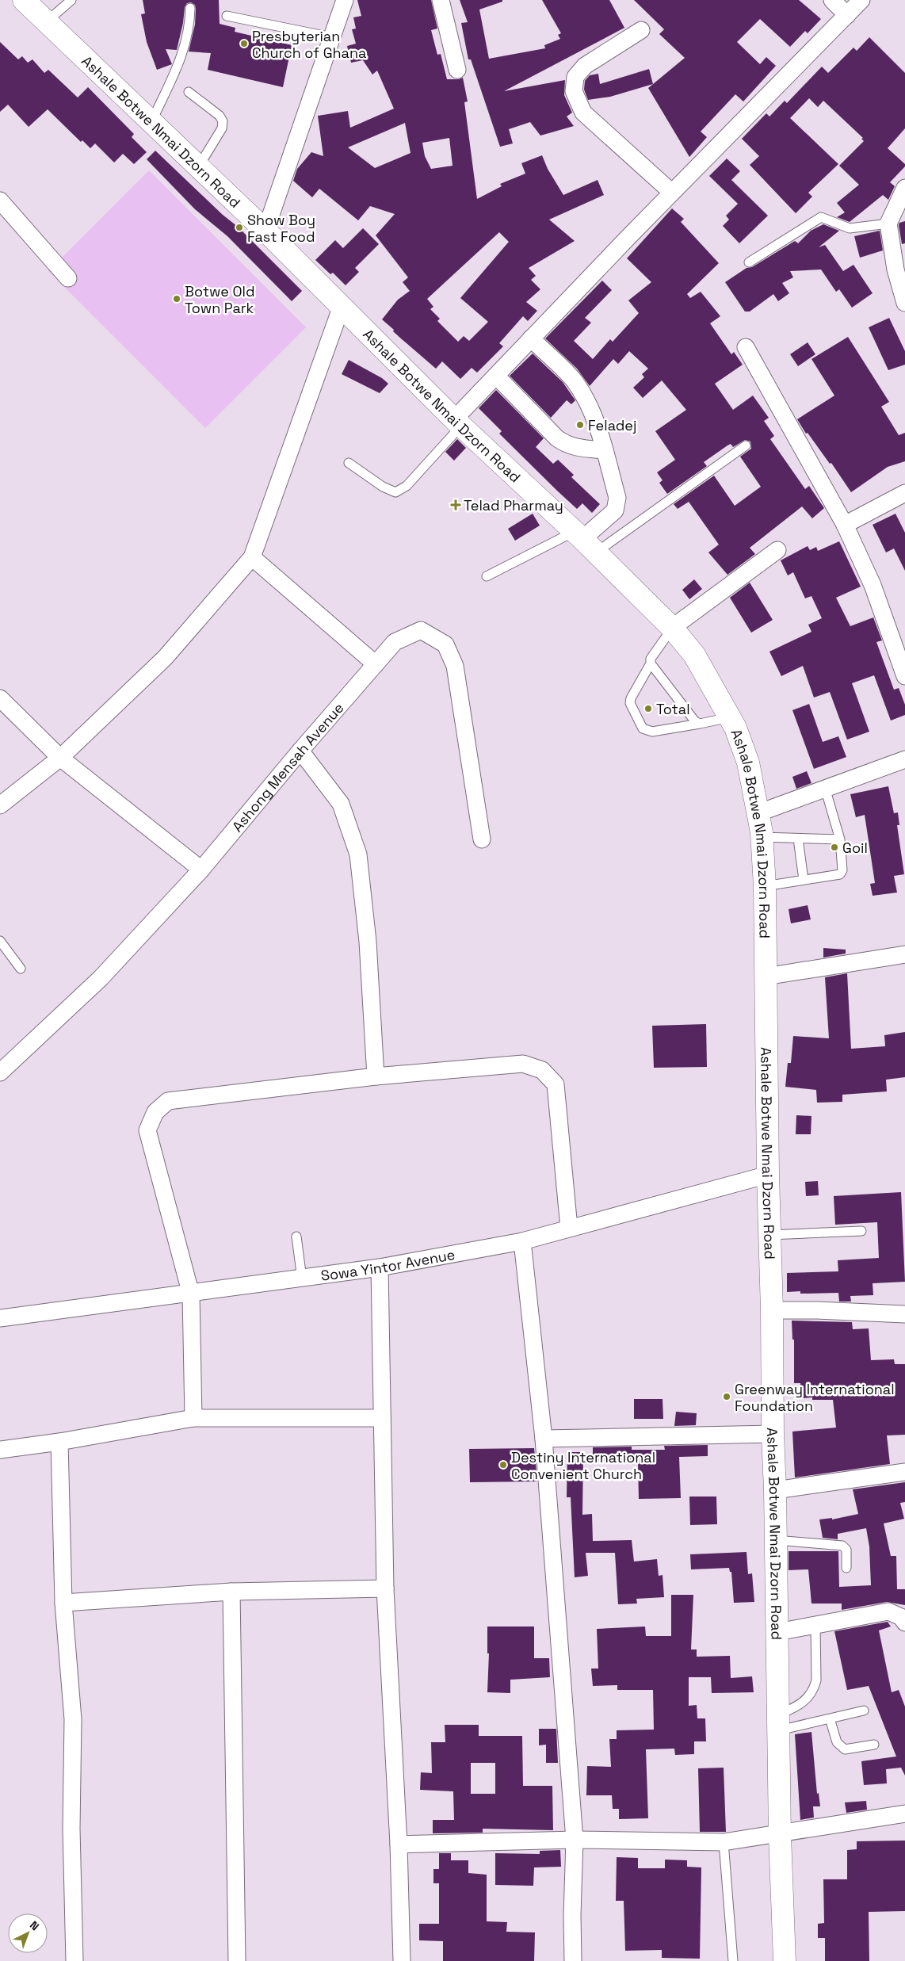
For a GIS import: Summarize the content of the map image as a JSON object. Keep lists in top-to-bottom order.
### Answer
{
  "streets": {
    "main road": ["Ashale Botwe Nmai Dzorn Road"],
    "street": ["Ashong Mensah Avenue", "Sowa Yintor Avenue"]
  },
  "crossings": [
    ["Ashale Botwe Nmai Dzorn Road", "Sowa Yintor Avenue"]
  ],
  "places": {
    "other": [
      "Presbyterian Church of Ghana",
      "Show Boy Fast Food",
      "Botwe Old Town Park",
      "Feladej",
      "Total",
      "Goil",
      "Greenway International Foundation",
      "Destiny International Convenient Church"
    ],
    "health": ["Telad Pharmay"]
  },
  "north": "top right"
}
